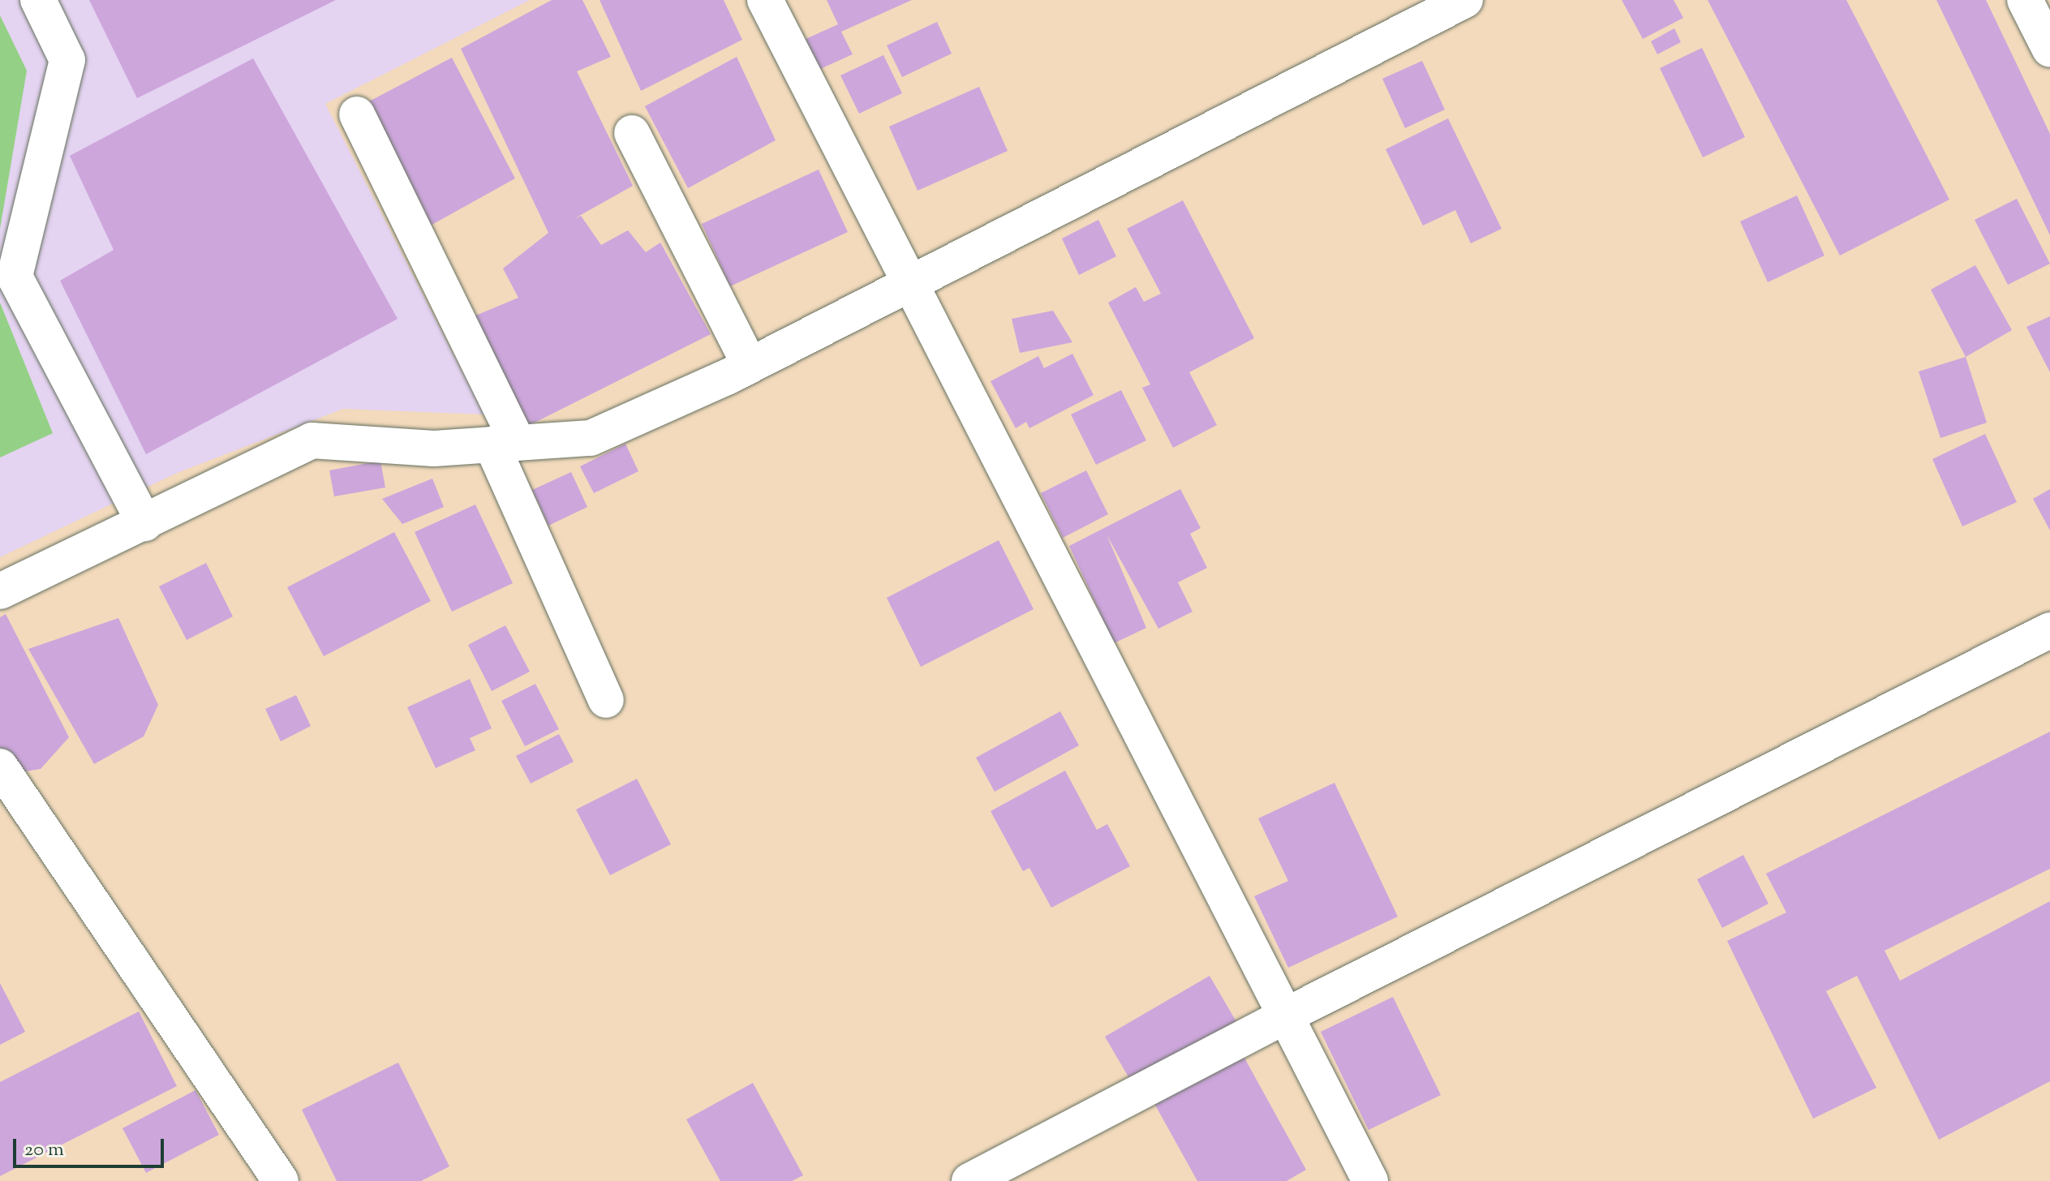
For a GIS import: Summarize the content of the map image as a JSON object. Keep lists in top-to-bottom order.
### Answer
{
  "scale_bar": "20 m"
}
